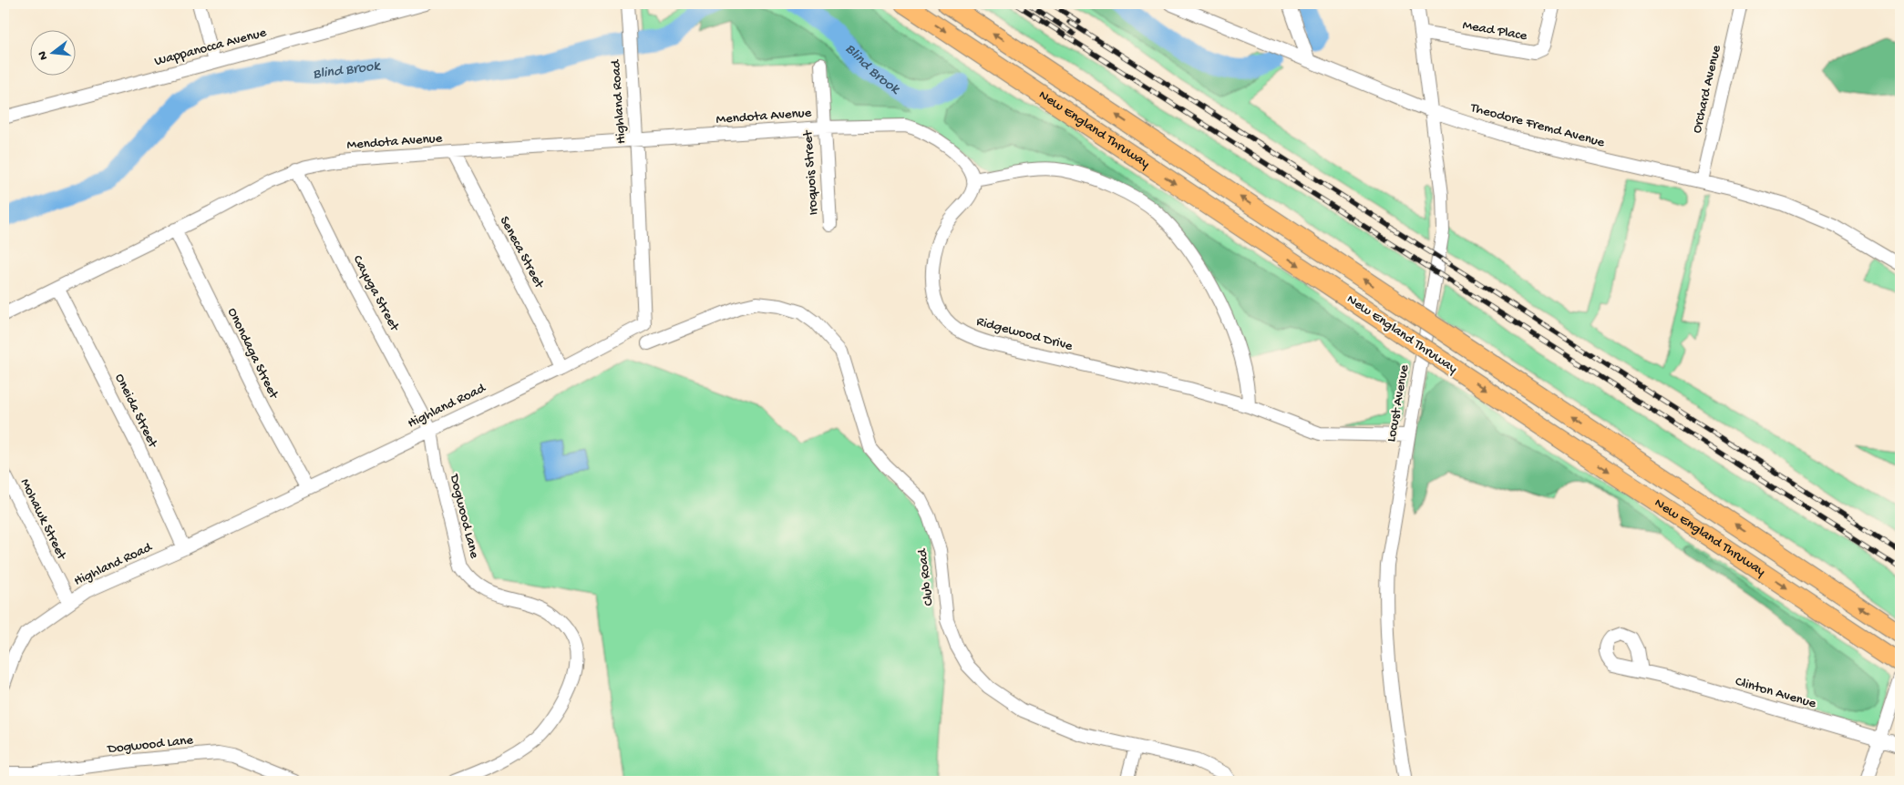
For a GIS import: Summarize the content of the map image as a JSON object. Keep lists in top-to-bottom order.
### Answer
{
  "streets": {
    "highway": ["New England Thruway"],
    "street": [
      "Mead Place",
      "Wappanocca Avenue",
      "Orchard Avenue",
      "Highland Road",
      "Mendota Avenue",
      "Theodore Fremd Avenue",
      "Iroquois Street",
      "Seneca Street",
      "Cayuga Street",
      "Ridgewood Drive",
      "Onondaga Street",
      "Locust Avenue",
      "Oneida Street",
      "Dogwood Lane",
      "Mohawk Street",
      "Club Road",
      "Clinton Avenue"
    ]
  },
  "crossings": [
    ["Mead Place", "Locust Avenue"],
    ["Orchard Avenue", "Theodore Fremd Avenue"],
    ["Highland Road", "Mendota Avenue"],
    ["Highland Road", "Seneca Street"],
    ["Highland Road", "Cayuga Street"],
    ["Highland Road", "Onondaga Street"],
    ["Highland Road", "Oneida Street"],
    ["Highland Road", "Dogwood Lane"],
    ["Highland Road", "Mohawk Street"],
    ["Mendota Avenue", "Iroquois Street"],
    ["Mendota Avenue", "Seneca Street"],
    ["Mendota Avenue", "Cayuga Street"],
    ["Mendota Avenue", "Onondaga Street"],
    ["Mendota Avenue", "Oneida Street"],
    ["Theodore Fremd Avenue", "Locust Avenue"],
    ["Cayuga Street", "Dogwood Lane"],
    ["Ridgewood Drive", "Locust Avenue"]
  ],
  "water": ["Blind Brook"],
  "north": "left"
}
